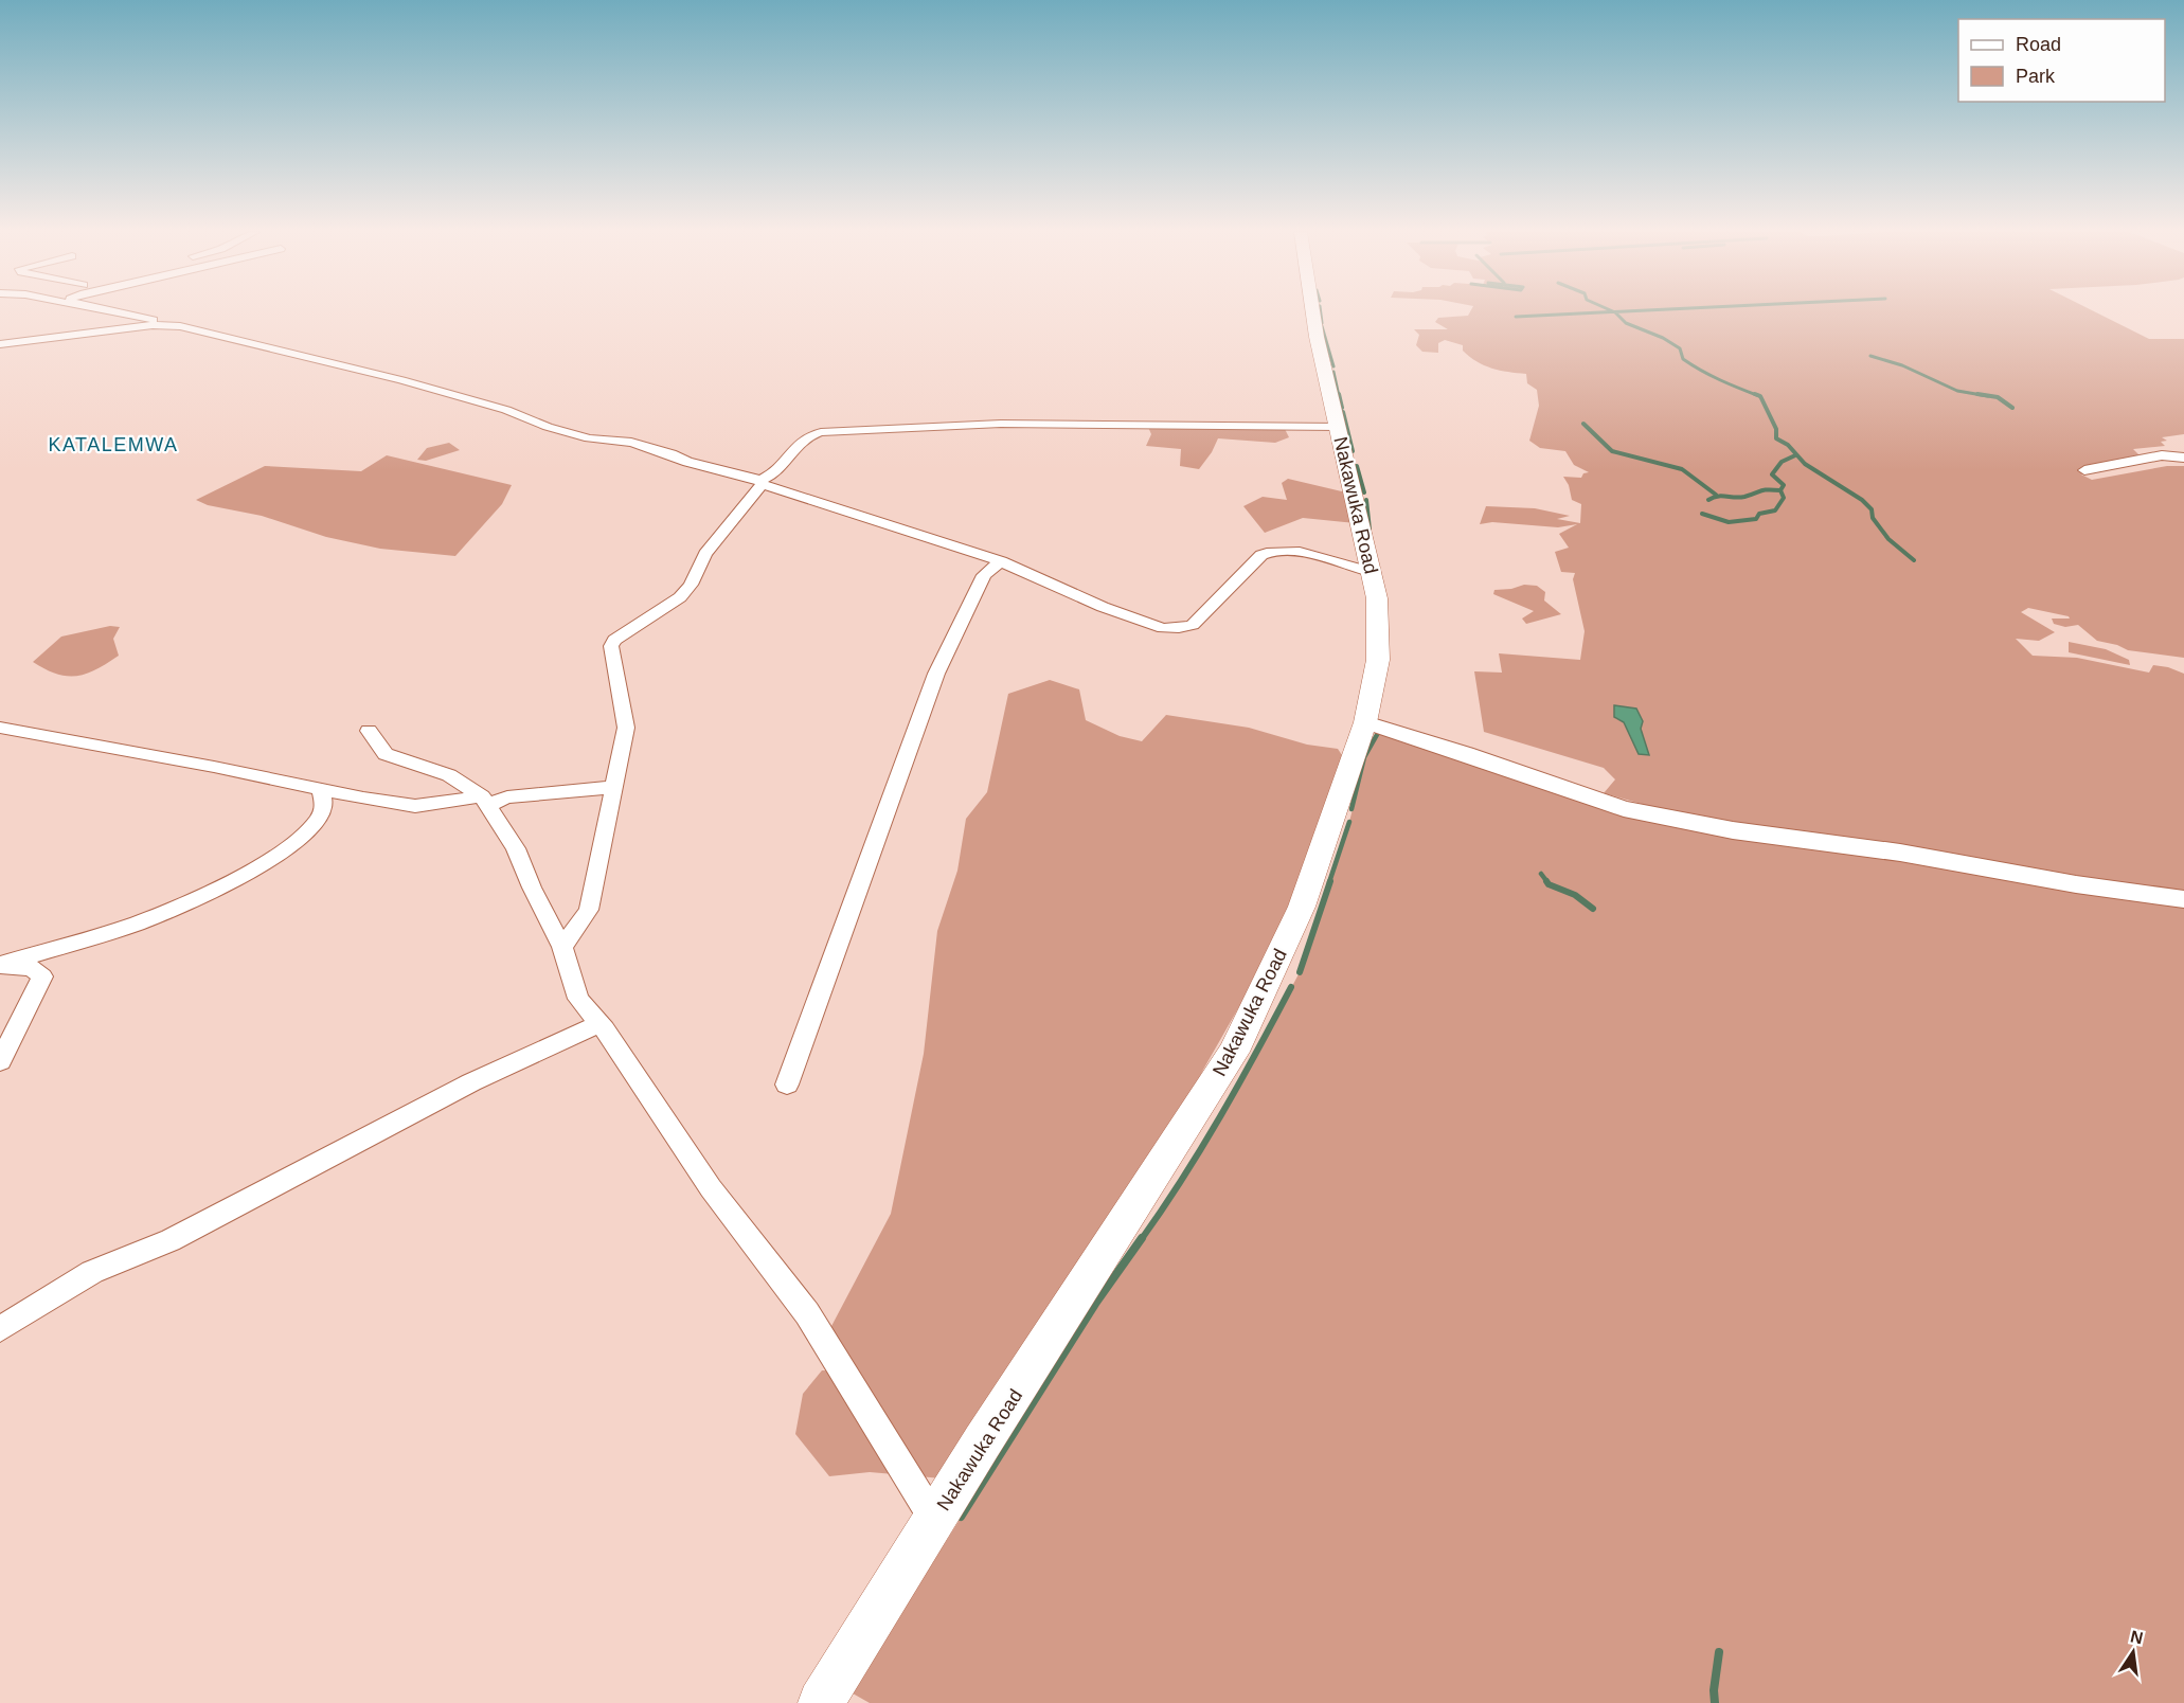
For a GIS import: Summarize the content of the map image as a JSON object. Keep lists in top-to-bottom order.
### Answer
{
  "streets": {
    "main road": ["Nakawuka Road"]
  },
  "districts": ["KATALEMWA"],
  "legend": ["Road", "Park"],
  "north": "top"
}
